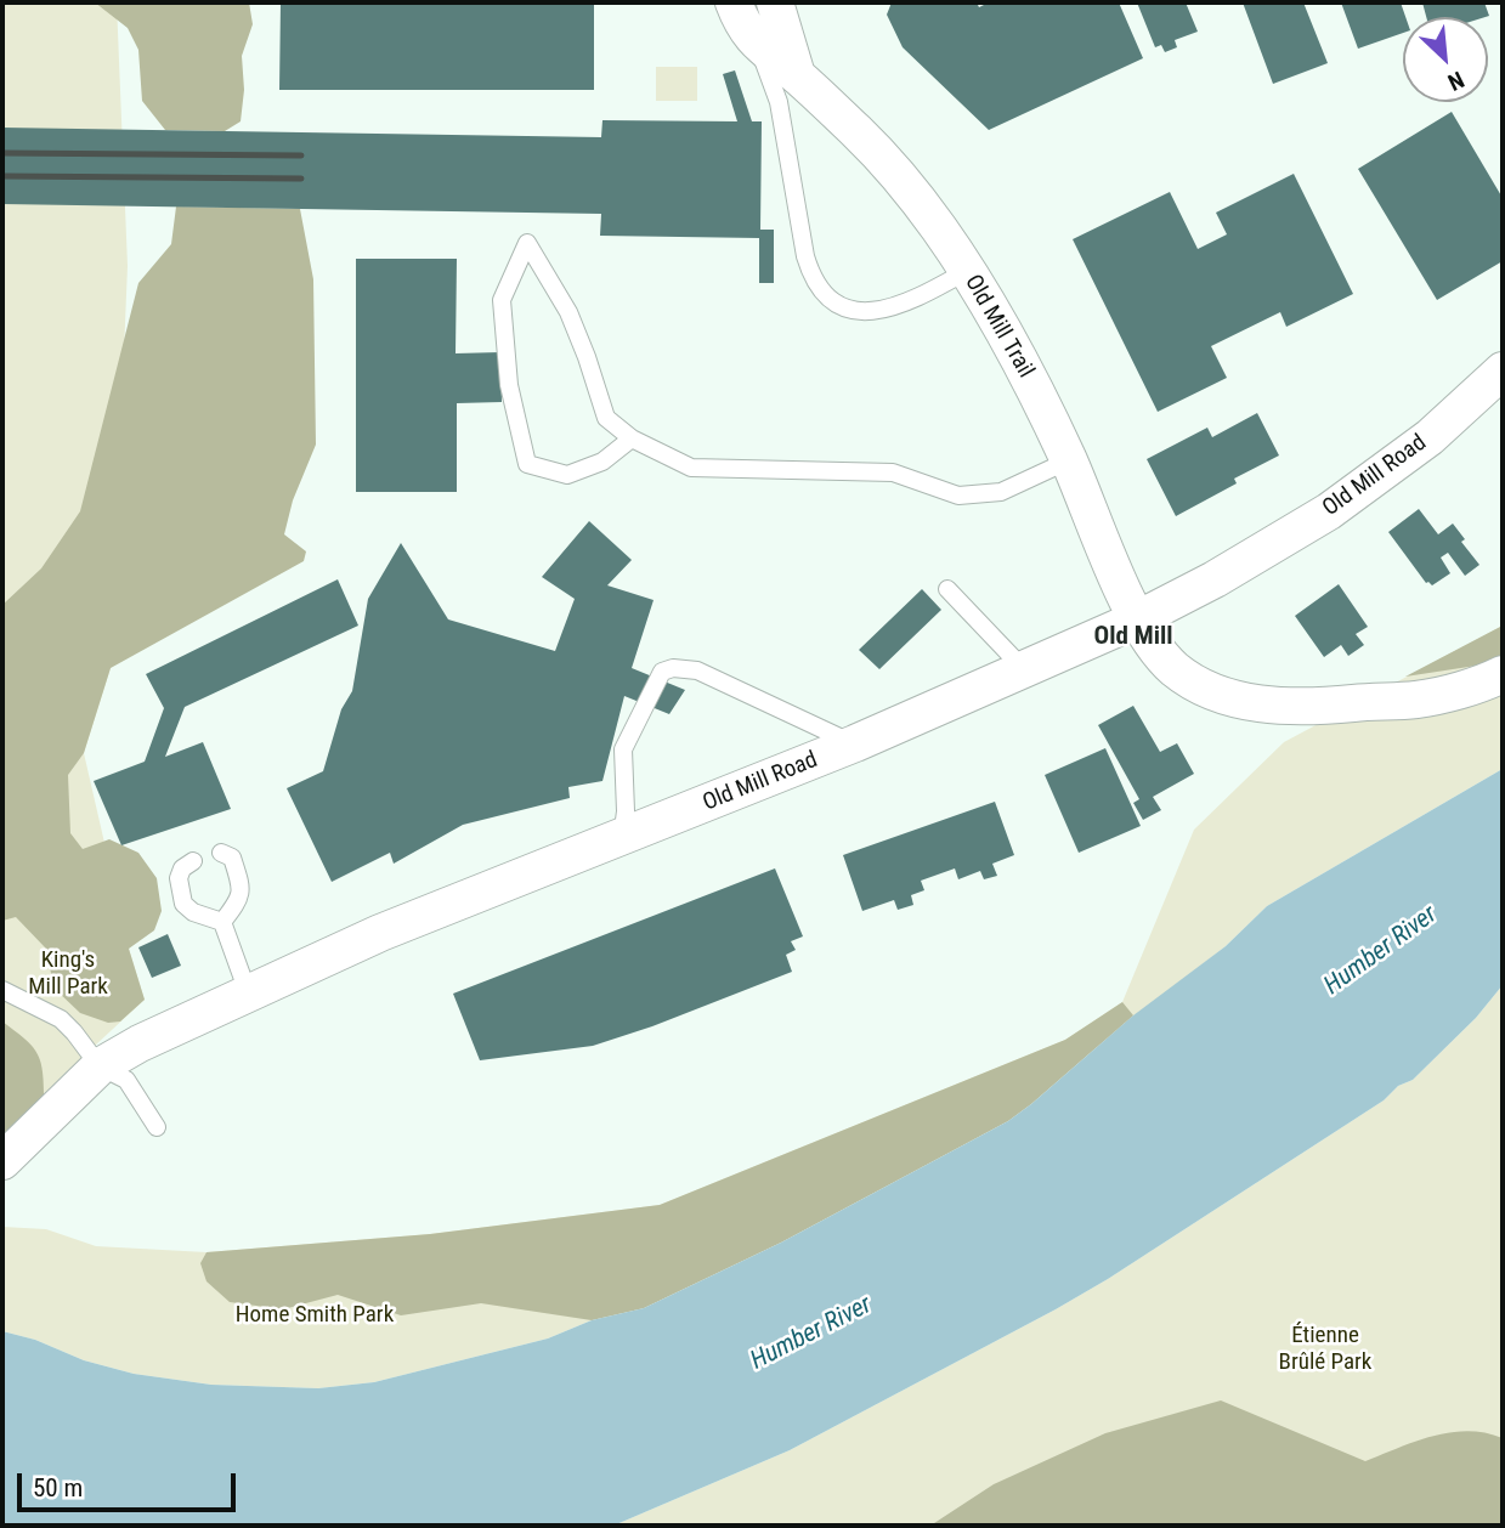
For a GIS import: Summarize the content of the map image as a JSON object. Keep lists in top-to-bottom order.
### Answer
{
  "streets": {
    "street": ["Old Mill Trail", "Old Mill Road"]
  },
  "crossings": [
    ["Old Mill Trail", "Old Mill Road"]
  ],
  "districts": ["Old Mill"],
  "water": ["Humber River"],
  "parks": ["King's Mill Park", "Home Smith Park", "Étienne Brûlé Park"],
  "scale_bar": "50 m",
  "north": "bottom right"
}
